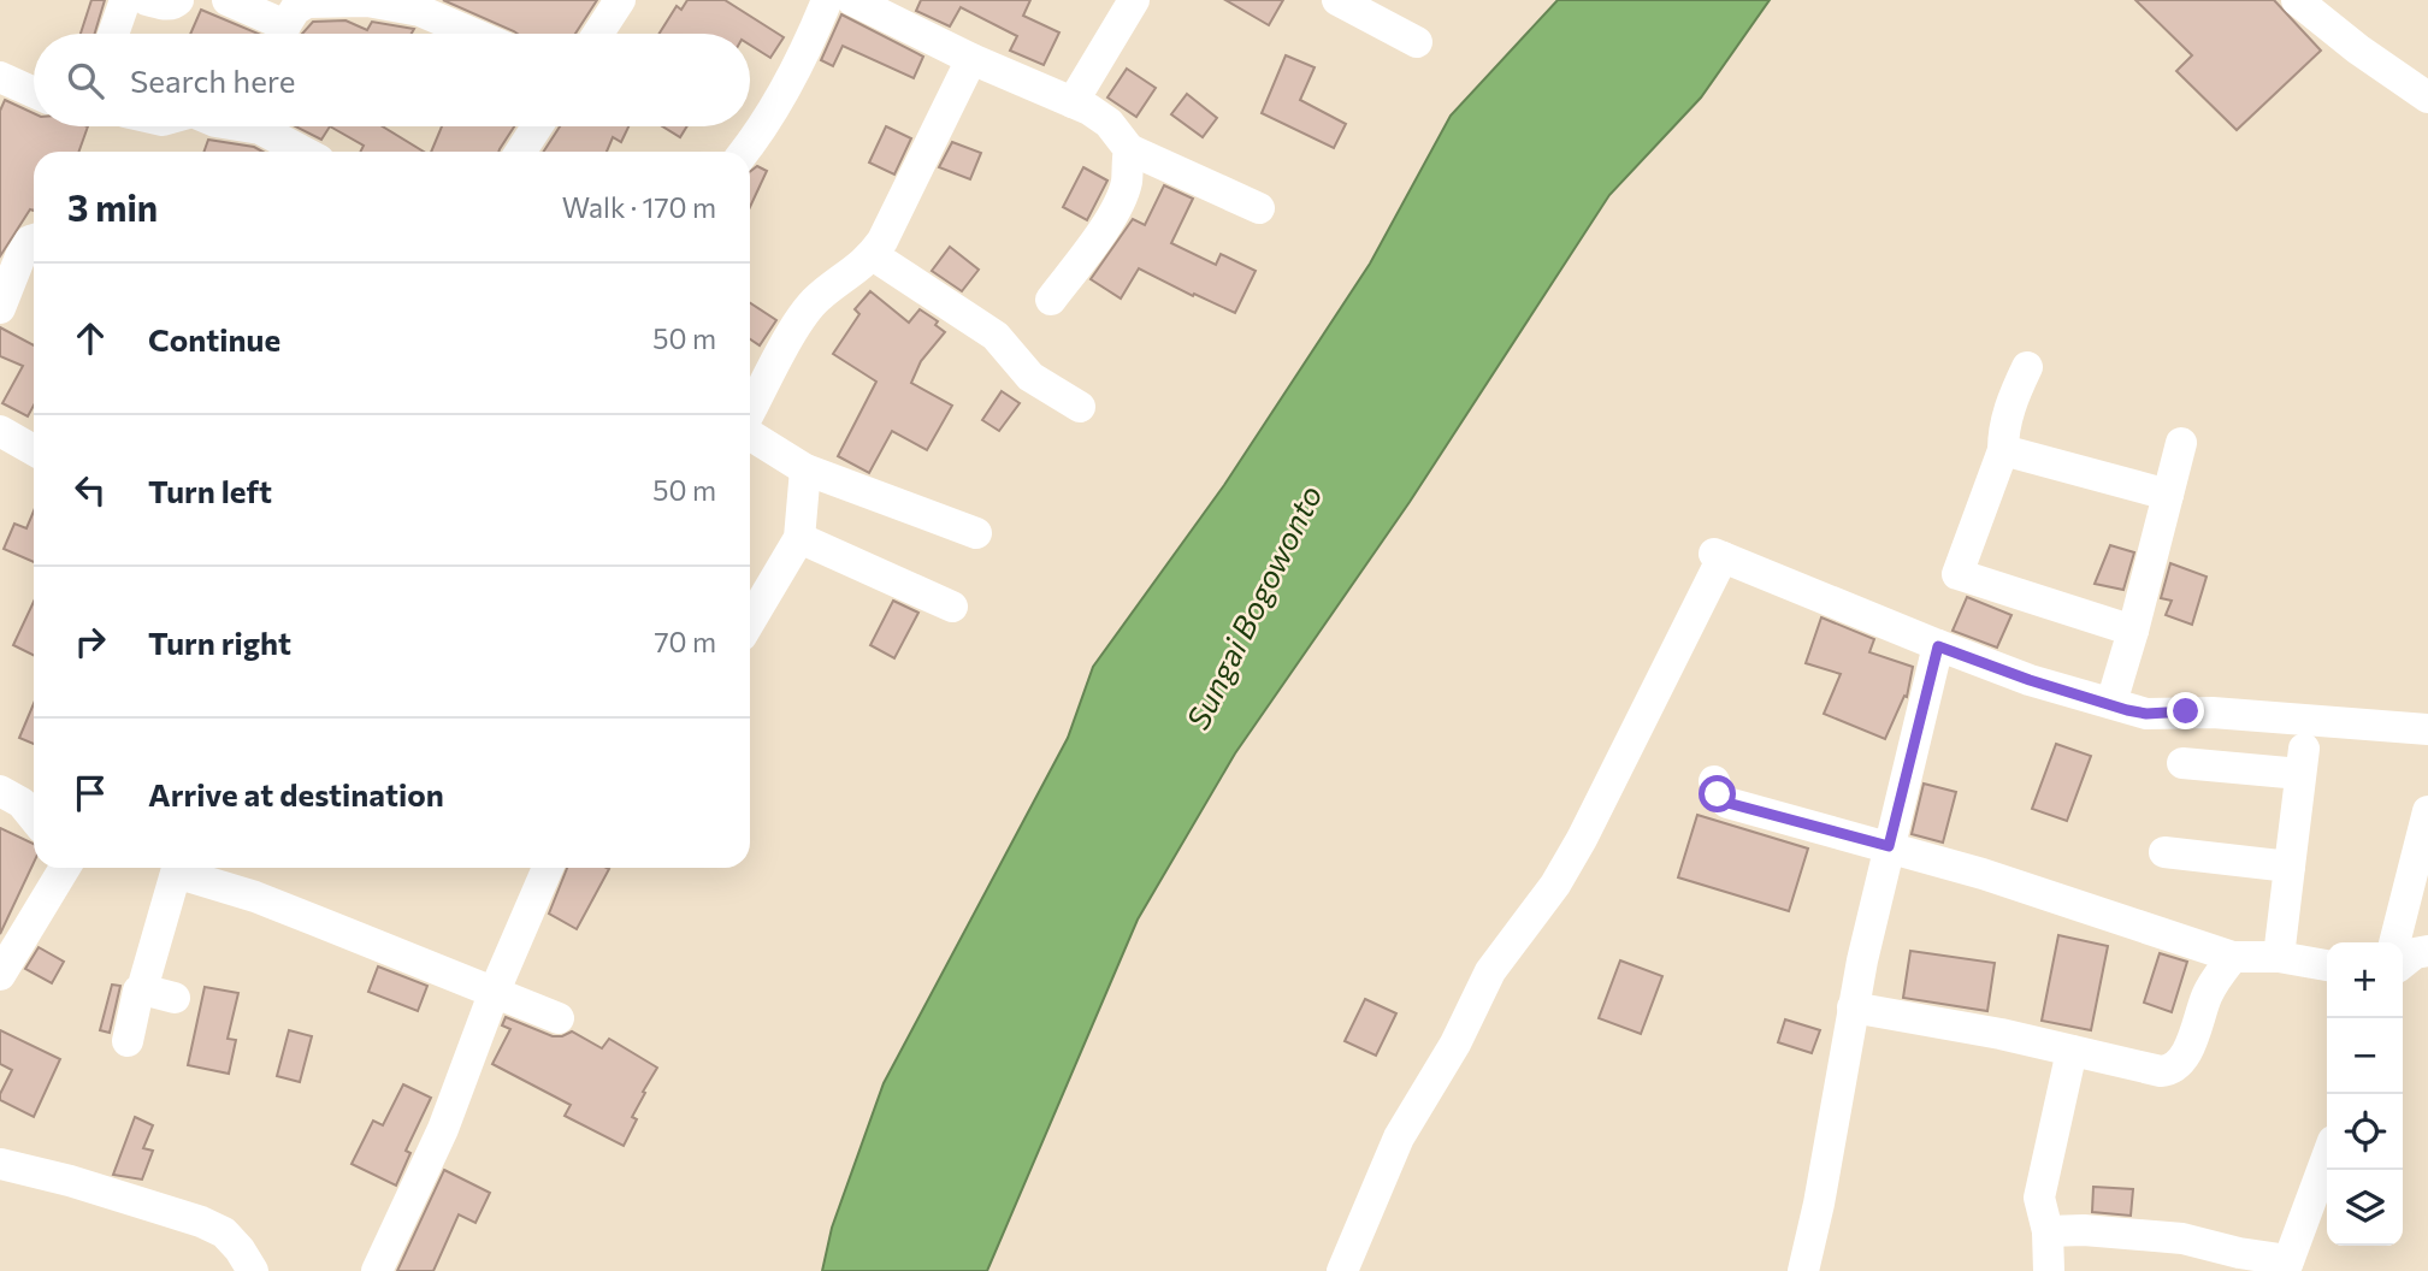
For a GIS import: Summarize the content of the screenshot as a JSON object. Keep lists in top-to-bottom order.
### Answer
{
  "water": ["Sungai Bogowonto"],
  "page": {
    "search": "Search here",
    "heading": ["3 min", "Walk · 170 m"],
    "list": [
      ["Continue", "50 m"],
      ["Turn left", "50 m"],
      ["Turn right", "70 m"],
      "Arrive at destination"
    ],
    "map_buttons": ["+", "−"]
  }
}
